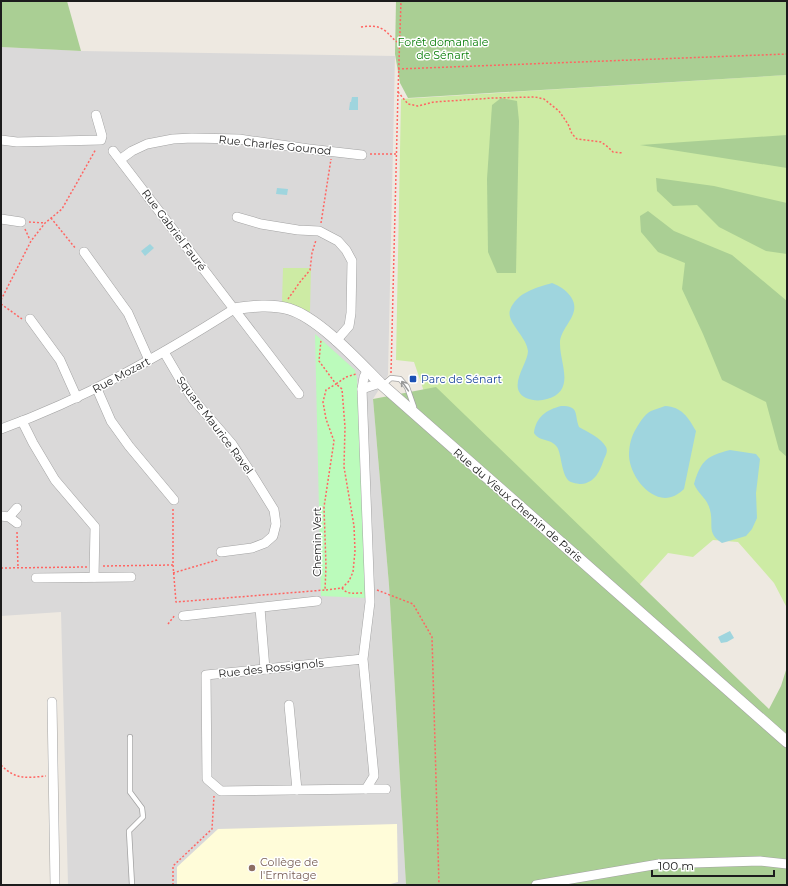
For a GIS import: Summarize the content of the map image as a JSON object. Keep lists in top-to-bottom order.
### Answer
{
  "streets": {
    "street": [
      "Rue Charles Gounod",
      "Rue Gabriel Fauré",
      "Rue Mozart",
      "Square Maurice Ravel",
      "Rue du Vieux Chemin de Paris",
      "Rue des Rossignols"
    ],
    "path": ["Chemin Vert"]
  },
  "crossings": [
    ["Rue Charles Gounod", "Rue Gabriel Fauré"],
    ["Rue Gabriel Fauré", "Rue Mozart"],
    ["Rue Gabriel Fauré", "Rue du Vieux Chemin de Paris"],
    ["Rue Mozart", "Square Maurice Ravel"],
    ["Rue Mozart", "Rue du Vieux Chemin de Paris"]
  ],
  "parks": ["Forêt domaniale de Sénart"],
  "places": {
    "transit": ["Parc de Sénart"],
    "other": ["Collège de l'Ermitage"]
  },
  "scale_bar": "100 m"
}
